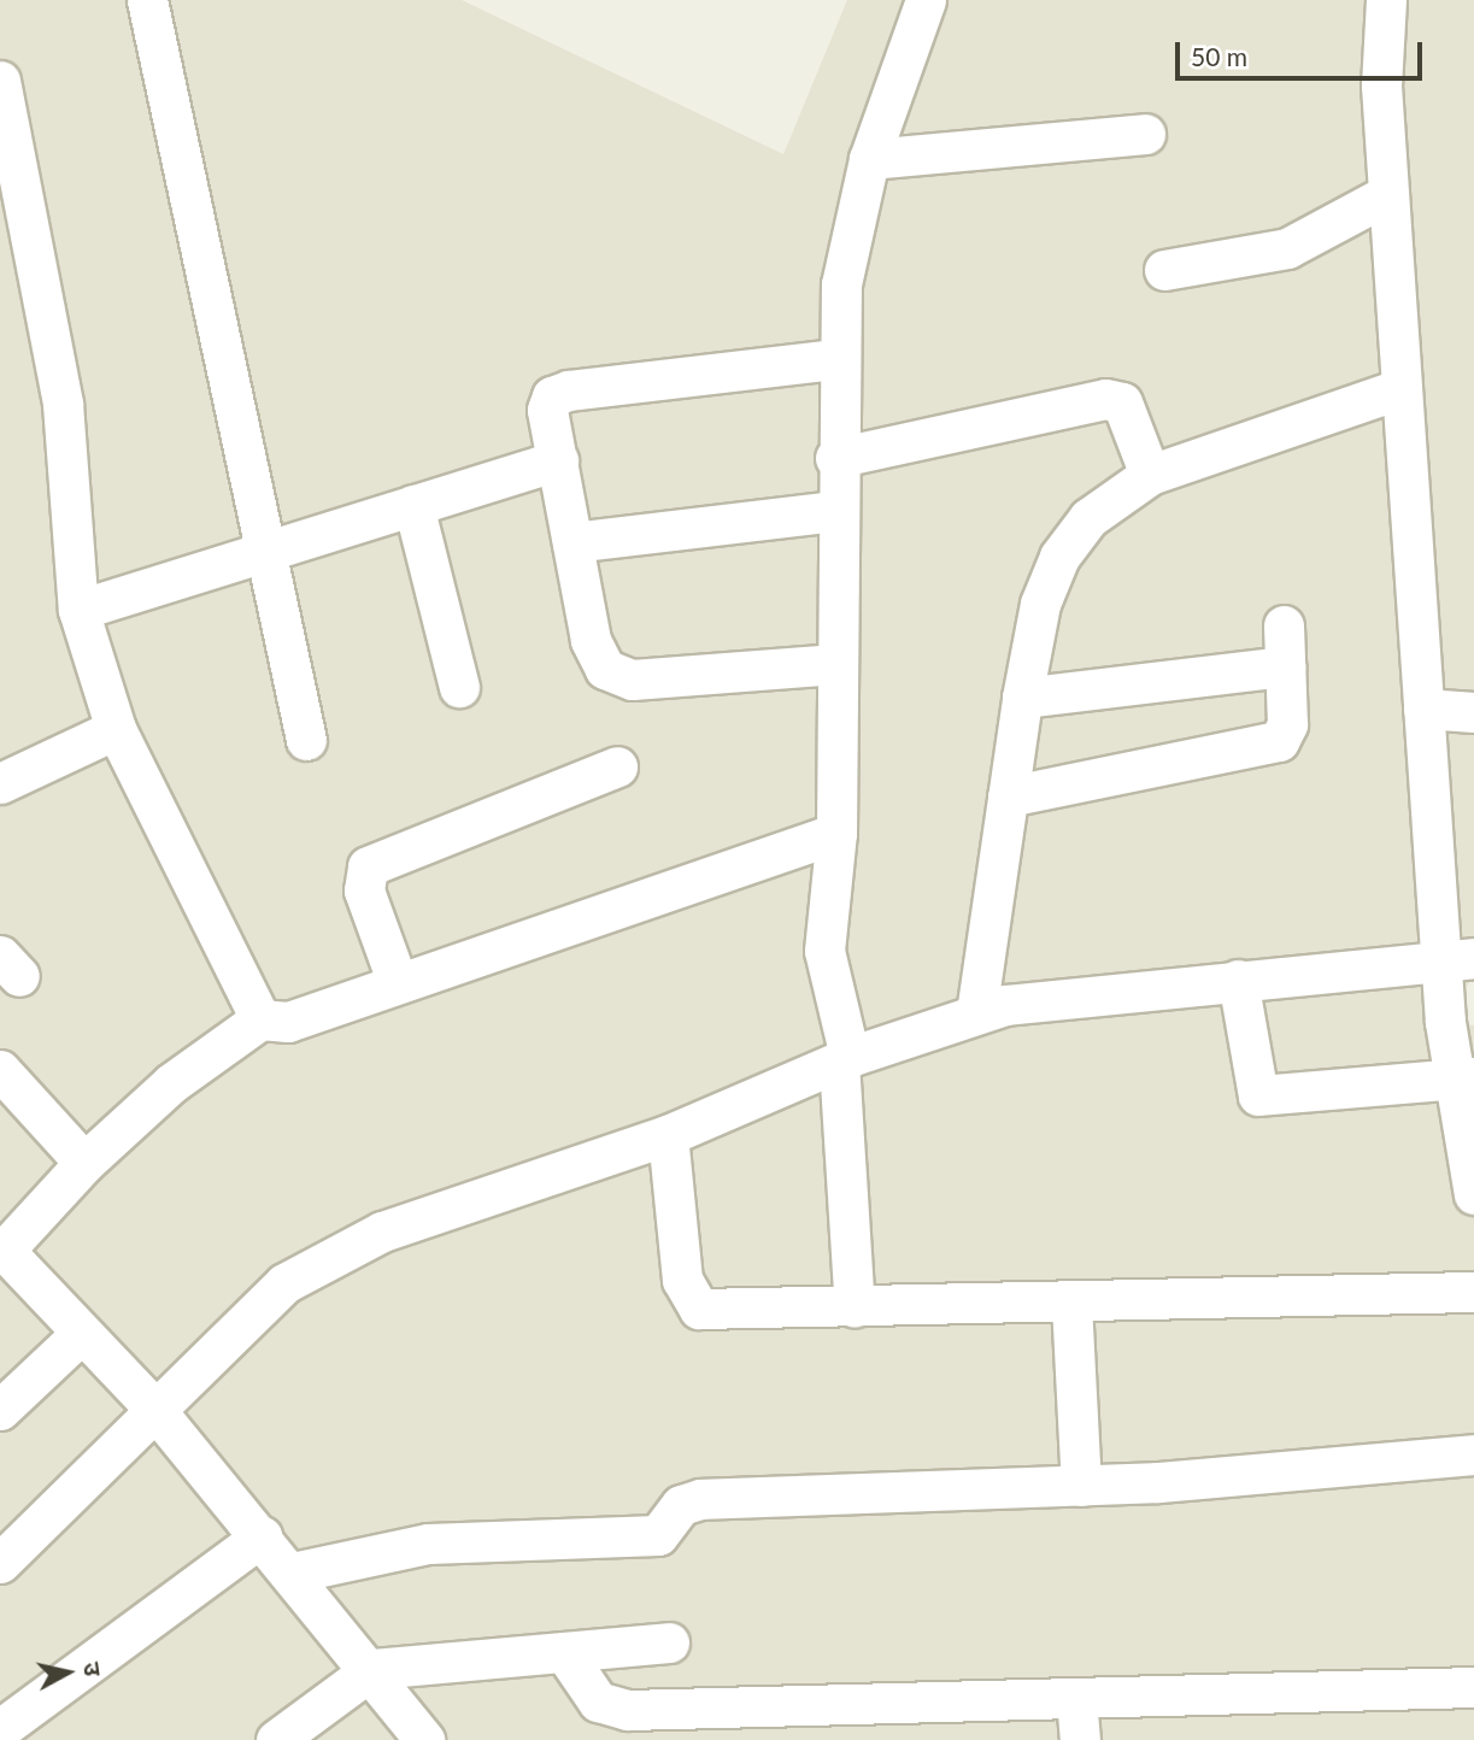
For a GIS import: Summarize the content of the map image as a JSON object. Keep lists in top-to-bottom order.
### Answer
{
  "scale_bar": "50 m",
  "north": "right"
}
